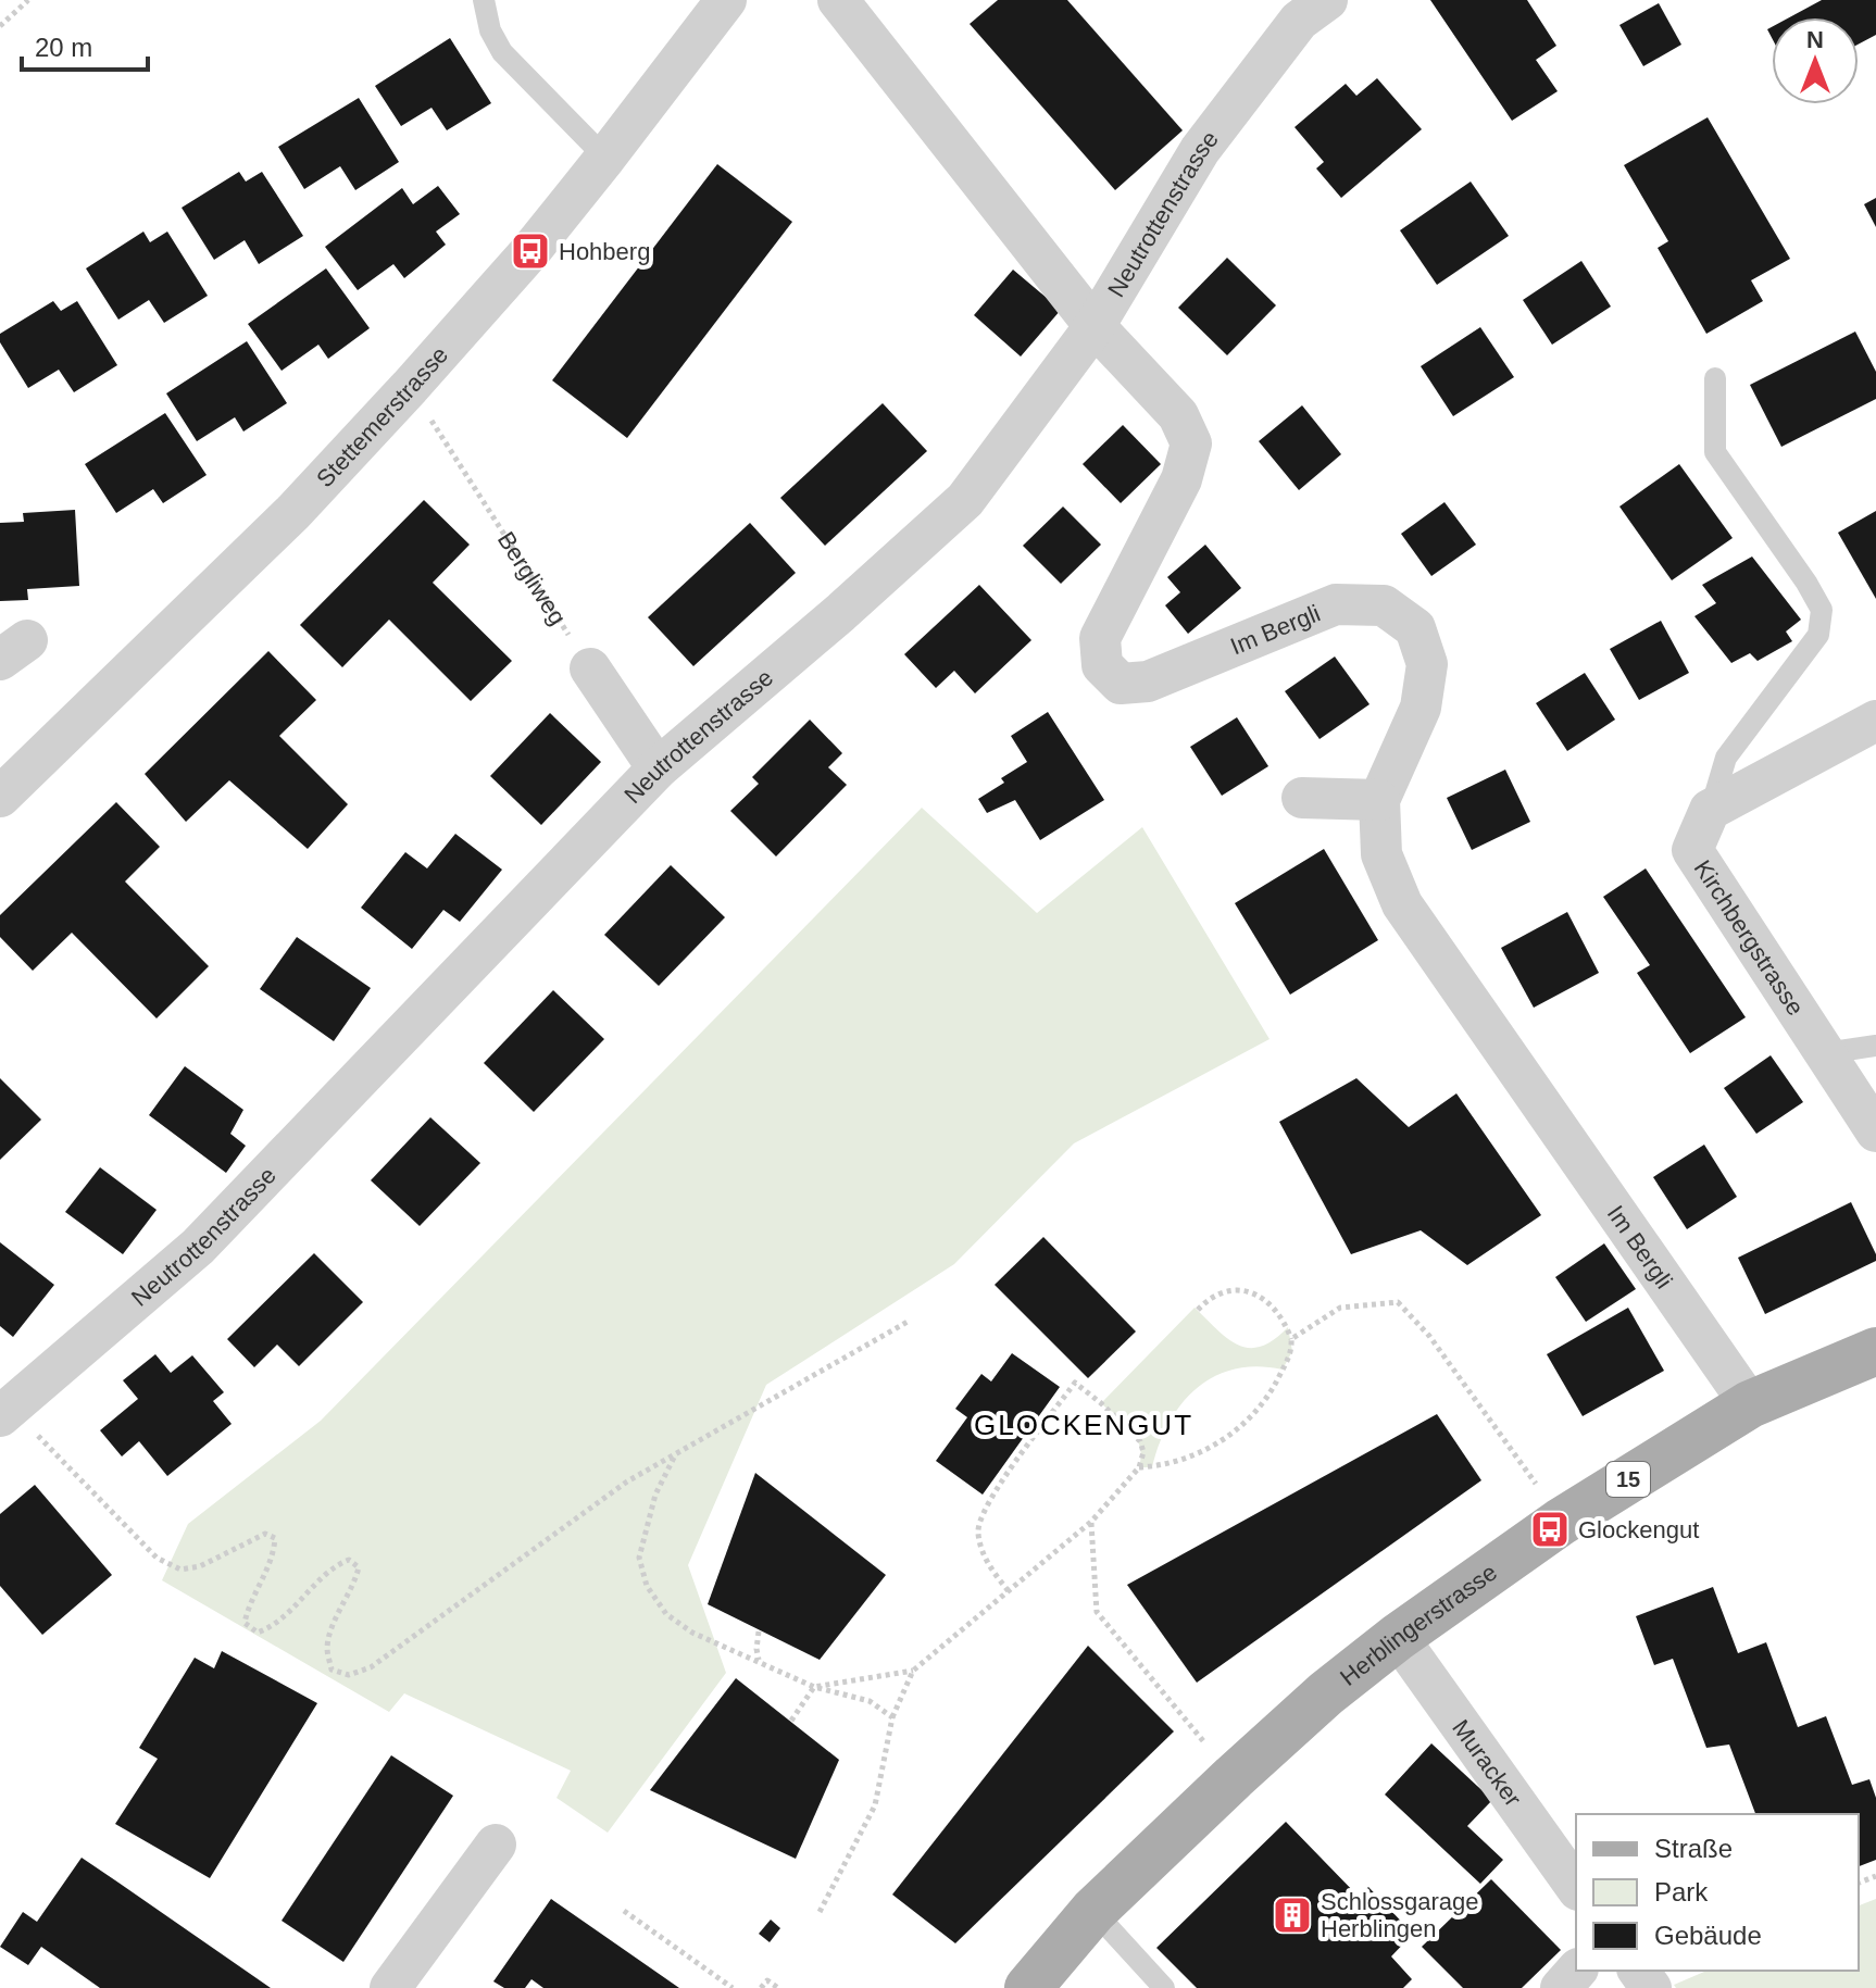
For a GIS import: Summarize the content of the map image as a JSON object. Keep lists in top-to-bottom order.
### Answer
{
  "streets": {
    "main road": ["15", "Herblingerstrasse"],
    "street": [
      "Neutrottenstrasse",
      "Stettemerstrasse",
      "Im Bergli",
      "Kirchbergstrasse",
      "Muracker"
    ],
    "path": ["Bergliweg"]
  },
  "crossings": [
    ["Neutrottenstrasse", "Im Bergli"],
    ["Stettemerstrasse", "Bergliweg"],
    ["Im Bergli", "Herblingerstrasse"],
    ["Herblingerstrasse", "Muracker"]
  ],
  "districts": ["GLOCKENGUT"],
  "places": {
    "bus stop": ["Hohberg", "Glockengut"],
    "building": ["Schlossgarage Herblingen"]
  },
  "legend": ["Straße", "Park", "Gebäude"],
  "scale_bar": "20 m",
  "north": "top"
}
